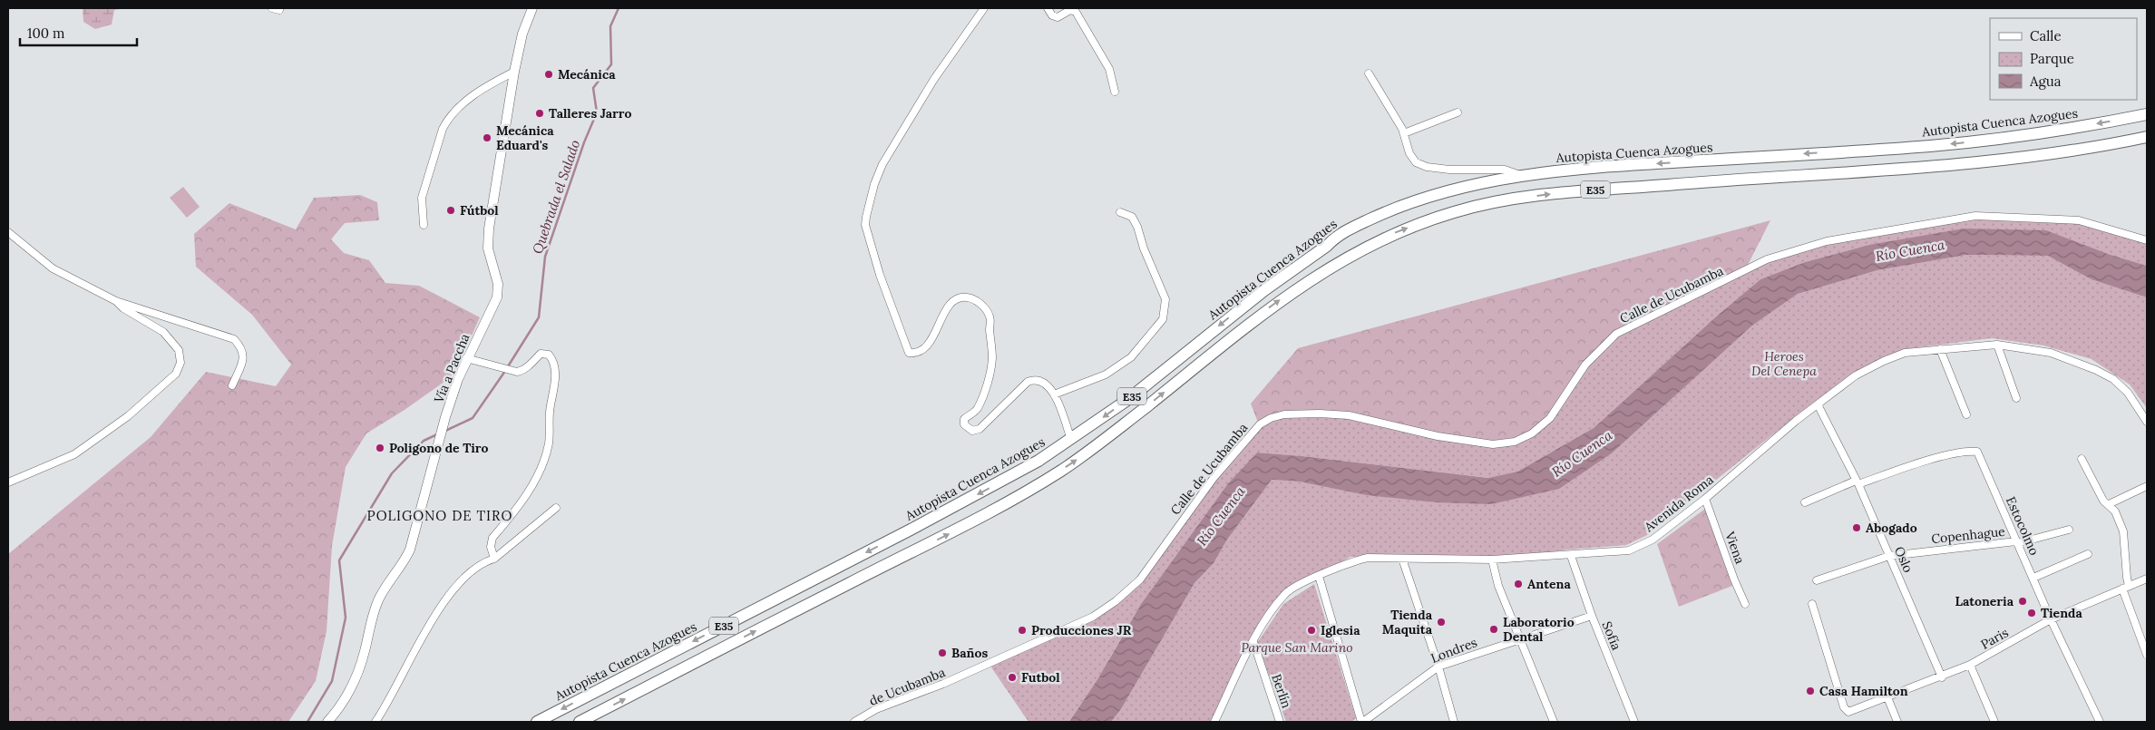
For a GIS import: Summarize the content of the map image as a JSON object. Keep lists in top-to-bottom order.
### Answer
{
  "streets": {
    "highway": ["Autopista Cuenca Azogues", "E35"],
    "main road": ["Vía a Paccha"],
    "street": [
      "Calle de Ucubamba",
      "Avenida Roma",
      "Estocolmo",
      "Copenhague",
      "Viena",
      "Oslo",
      "Sofía",
      "Paris",
      "Londres",
      "de Ucubamba",
      "Berlín"
    ]
  },
  "crossings": [
    ["Calle de Ucubamba", "de Ucubamba"],
    ["Avenida Roma", "Viena"],
    ["Avenida Roma", "Oslo"],
    ["Avenida Roma", "Sofía"],
    ["Avenida Roma", "Berlín"],
    ["Estocolmo", "Copenhague"],
    ["Estocolmo", "Oslo"],
    ["Estocolmo", "Paris"],
    ["Copenhague", "Oslo"],
    ["Oslo", "Paris"],
    ["Sofía", "Londres"]
  ],
  "districts": ["POLIGONO DE TIRO"],
  "water": ["Quebrada el Salado", "Río Cuenca"],
  "parks": ["Heroes Del Cenepa", "Parque San Marino"],
  "places": [
    "Mecánica",
    "Talleres Jarro",
    "Mecánica Eduard's",
    "Fútbol",
    "Poligono de Tiro",
    "Abogado",
    "Antena",
    "Latoneria",
    "Tienda",
    "Tienda Maquita",
    "Laboratorio Dental",
    "Producciones JR",
    "Iglesia",
    "Baños",
    "Futbol",
    "Casa Hamilton"
  ],
  "legend": ["Calle", "Parque", "Agua"],
  "scale_bar": "100 m"
}
